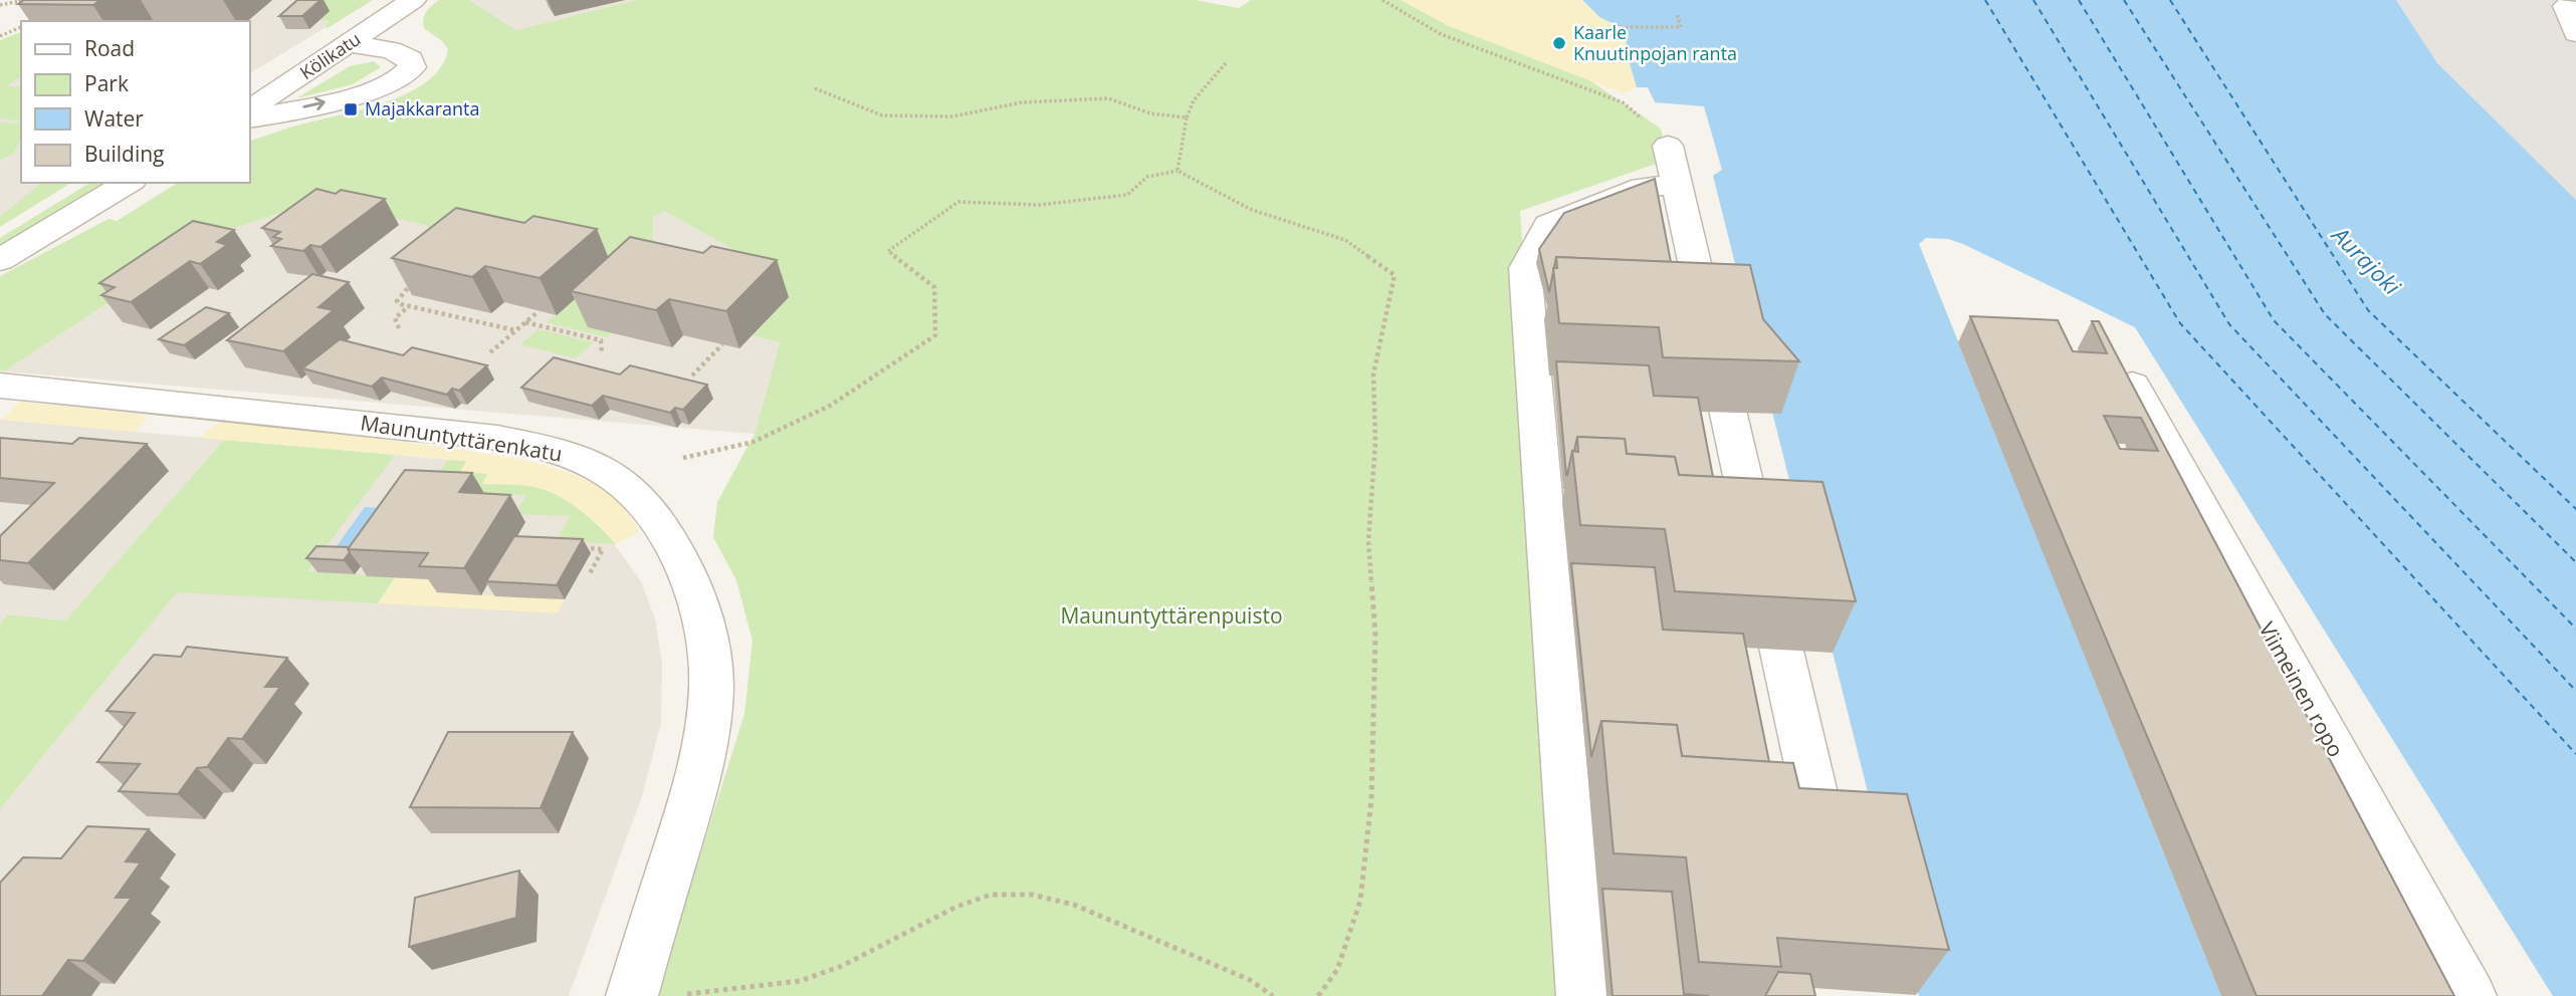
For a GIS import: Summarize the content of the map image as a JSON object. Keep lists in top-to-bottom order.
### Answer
{
  "streets": {
    "street": ["Kölikatu", "Maununtyttärenkatu", "Viimeinen ropo"]
  },
  "water": ["Aurajoki"],
  "parks": ["Maununtyttärenpuisto"],
  "places": {
    "other": ["Kaarle Knuutinpojan ranta"],
    "transit": ["Majakkaranta"]
  },
  "legend": [
    "Road",
    "Park",
    "Water",
    "Building"
  ]
}
